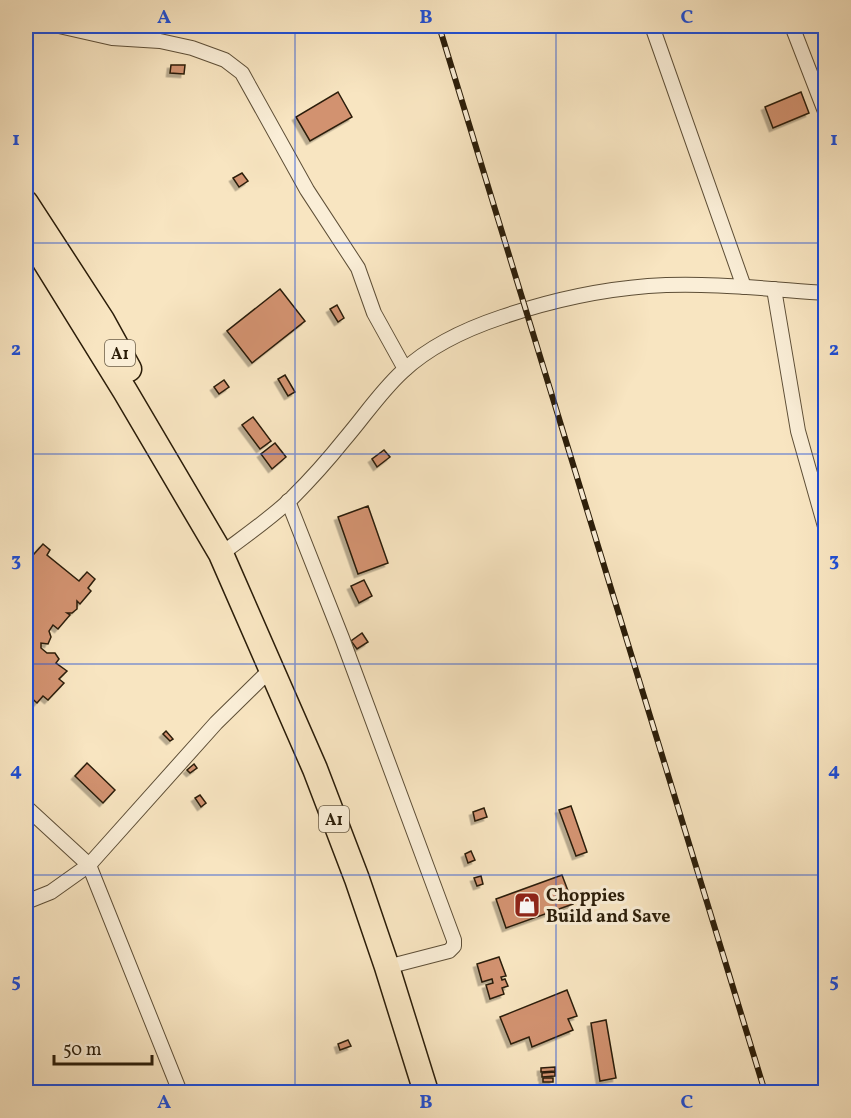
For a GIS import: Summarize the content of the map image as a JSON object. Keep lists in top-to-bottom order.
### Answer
{
  "streets": {
    "highway": ["A1"]
  },
  "places": {
    "shop": ["Choppies Build and Save"]
  },
  "scale_bar": "50 m",
  "grid": {
    "columns": ["A", "B", "C"],
    "rows": [
      "1",
      "2",
      "3",
      "4",
      "5"
    ]
  }
}
